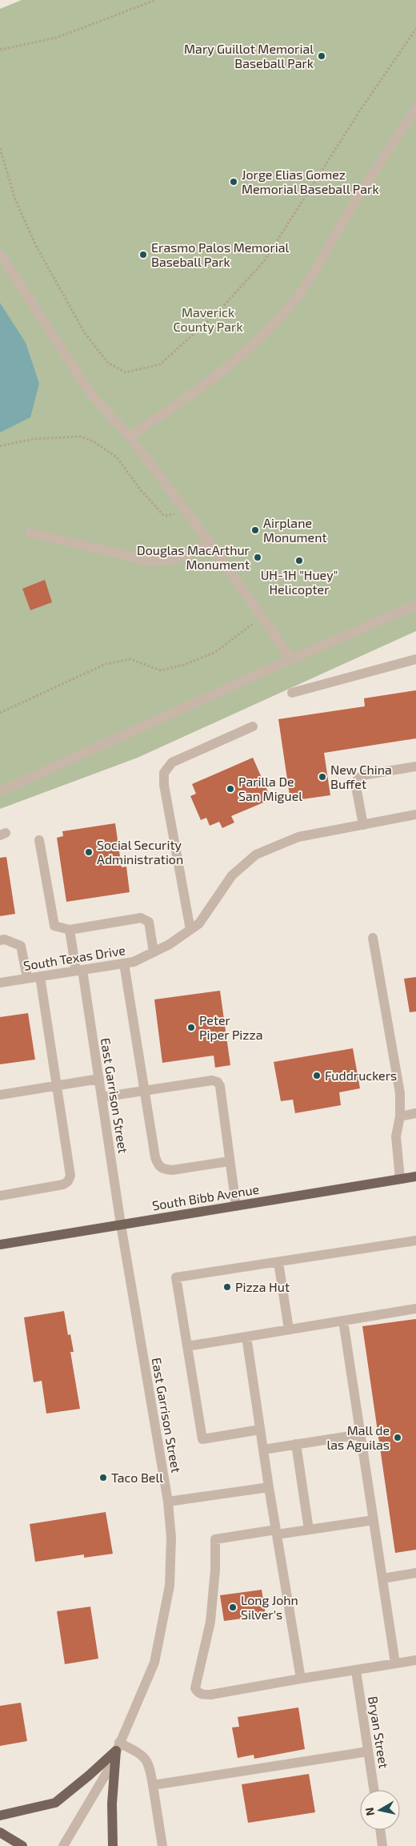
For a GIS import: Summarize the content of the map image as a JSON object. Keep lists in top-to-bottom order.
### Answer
{
  "streets": {
    "main road": ["South Bibb Avenue"],
    "street": ["South Texas Drive", "East Garrison Street", "Bryan Street"]
  },
  "crossings": [
    ["South Texas Drive", "East Garrison Street"],
    ["East Garrison Street", "South Bibb Avenue"]
  ],
  "parks": ["Maverick County Park"],
  "places": [
    "Mary Guillot Memorial Baseball Park",
    "Jorge Elias Gomez Memorial Baseball Park",
    "Erasmo Palos Memorial Baseball Park",
    "Airplane Monument",
    "Douglas MacArthur Monument",
    "UH-1H \"Huey\" Helicopter",
    "New China Buffet",
    "Parilla De San Miguel",
    "Social Security Administration",
    "Peter Piper Pizza",
    "Fuddruckers",
    "Pizza Hut",
    "Mall de las Aguilas",
    "Taco Bell",
    "Long John Silver's"
  ],
  "north": "left"
}
